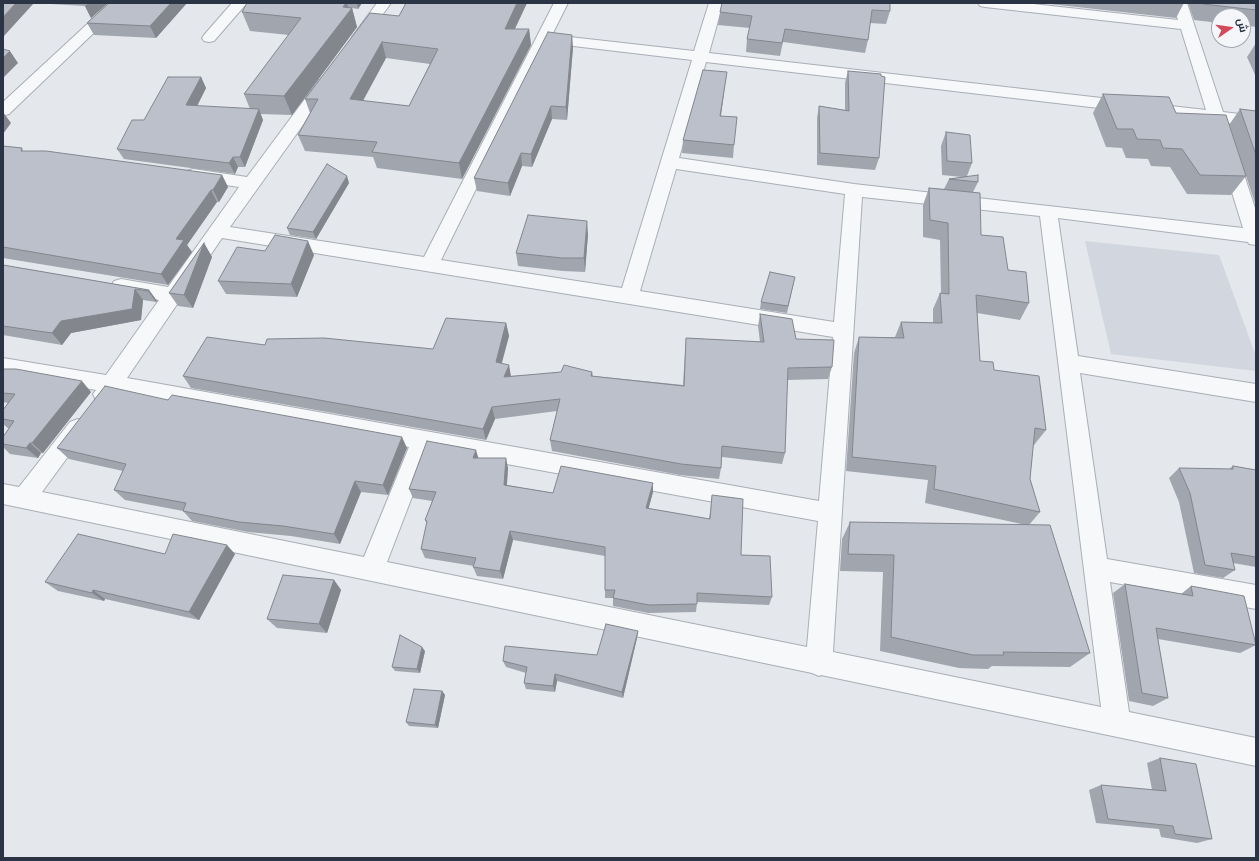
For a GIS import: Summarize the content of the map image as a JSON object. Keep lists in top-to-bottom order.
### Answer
{
  "north": "right"
}
